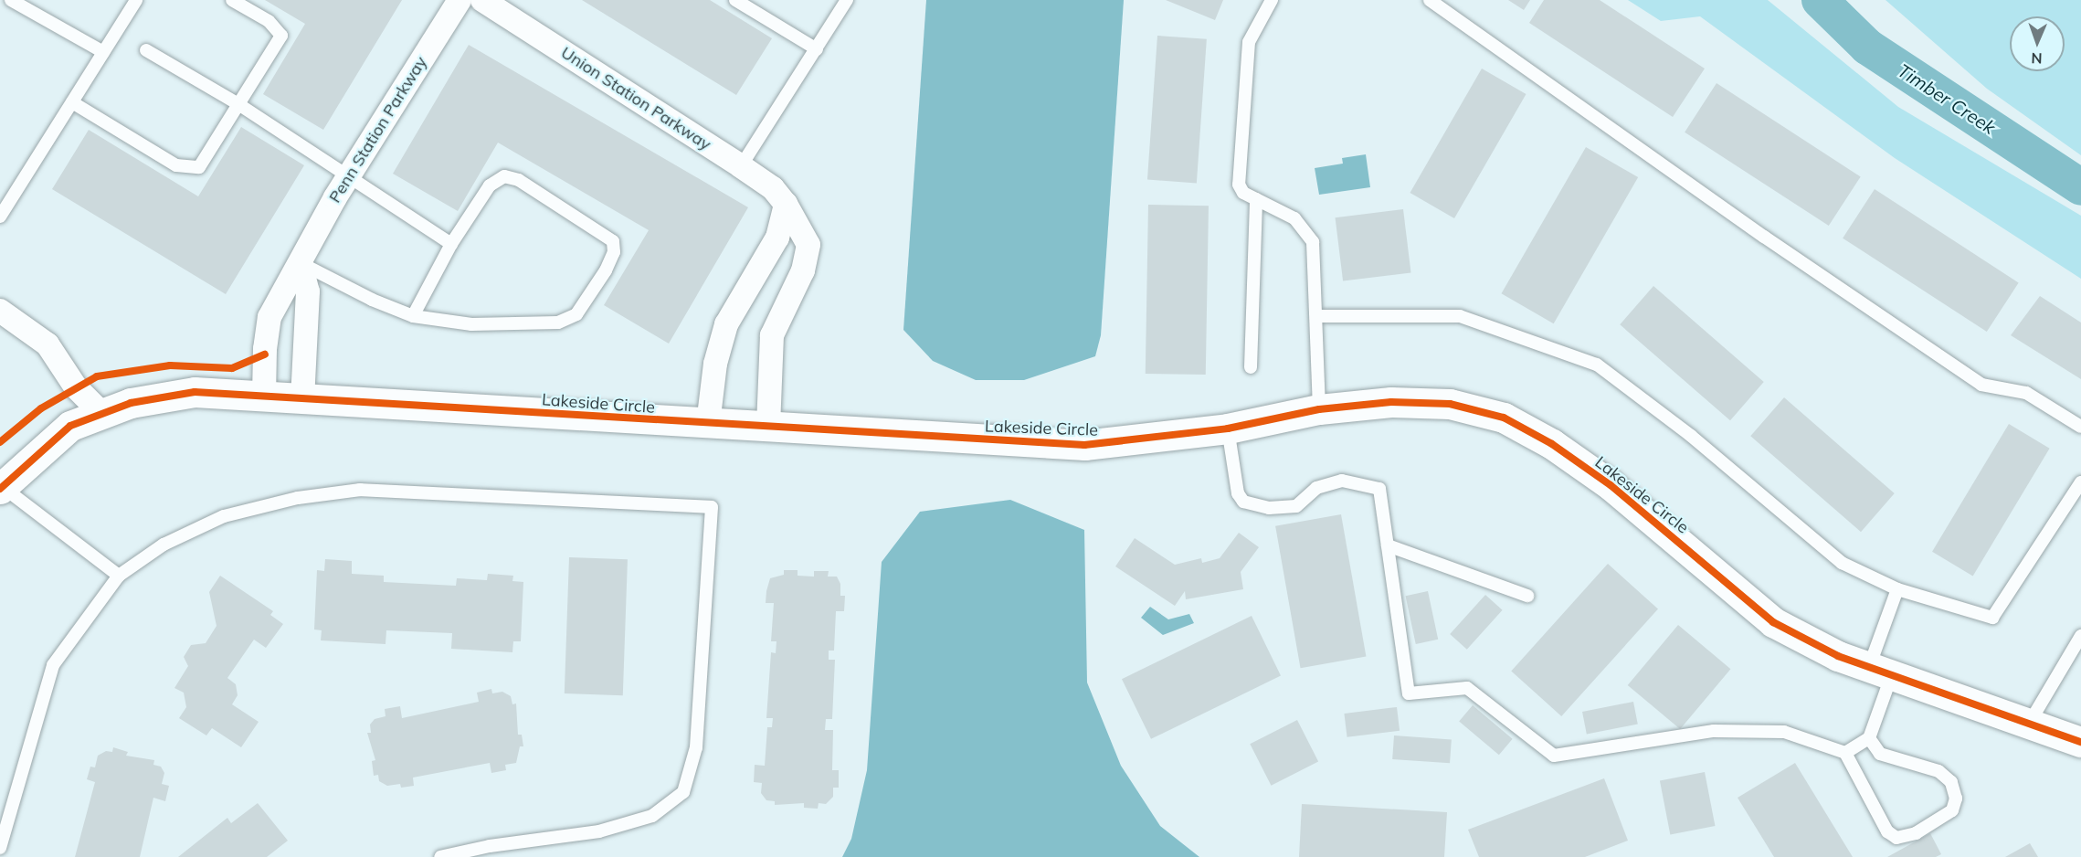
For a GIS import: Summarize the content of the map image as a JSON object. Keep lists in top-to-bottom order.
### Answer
{
  "streets": {
    "street": ["Union Station Parkway", "Penn Station Parkway", "Lakeside Circle"]
  },
  "crossings": [
    ["Union Station Parkway", "Lakeside Circle"],
    ["Penn Station Parkway", "Lakeside Circle"]
  ],
  "water": ["Timber Creek"],
  "north": "bottom"
}
